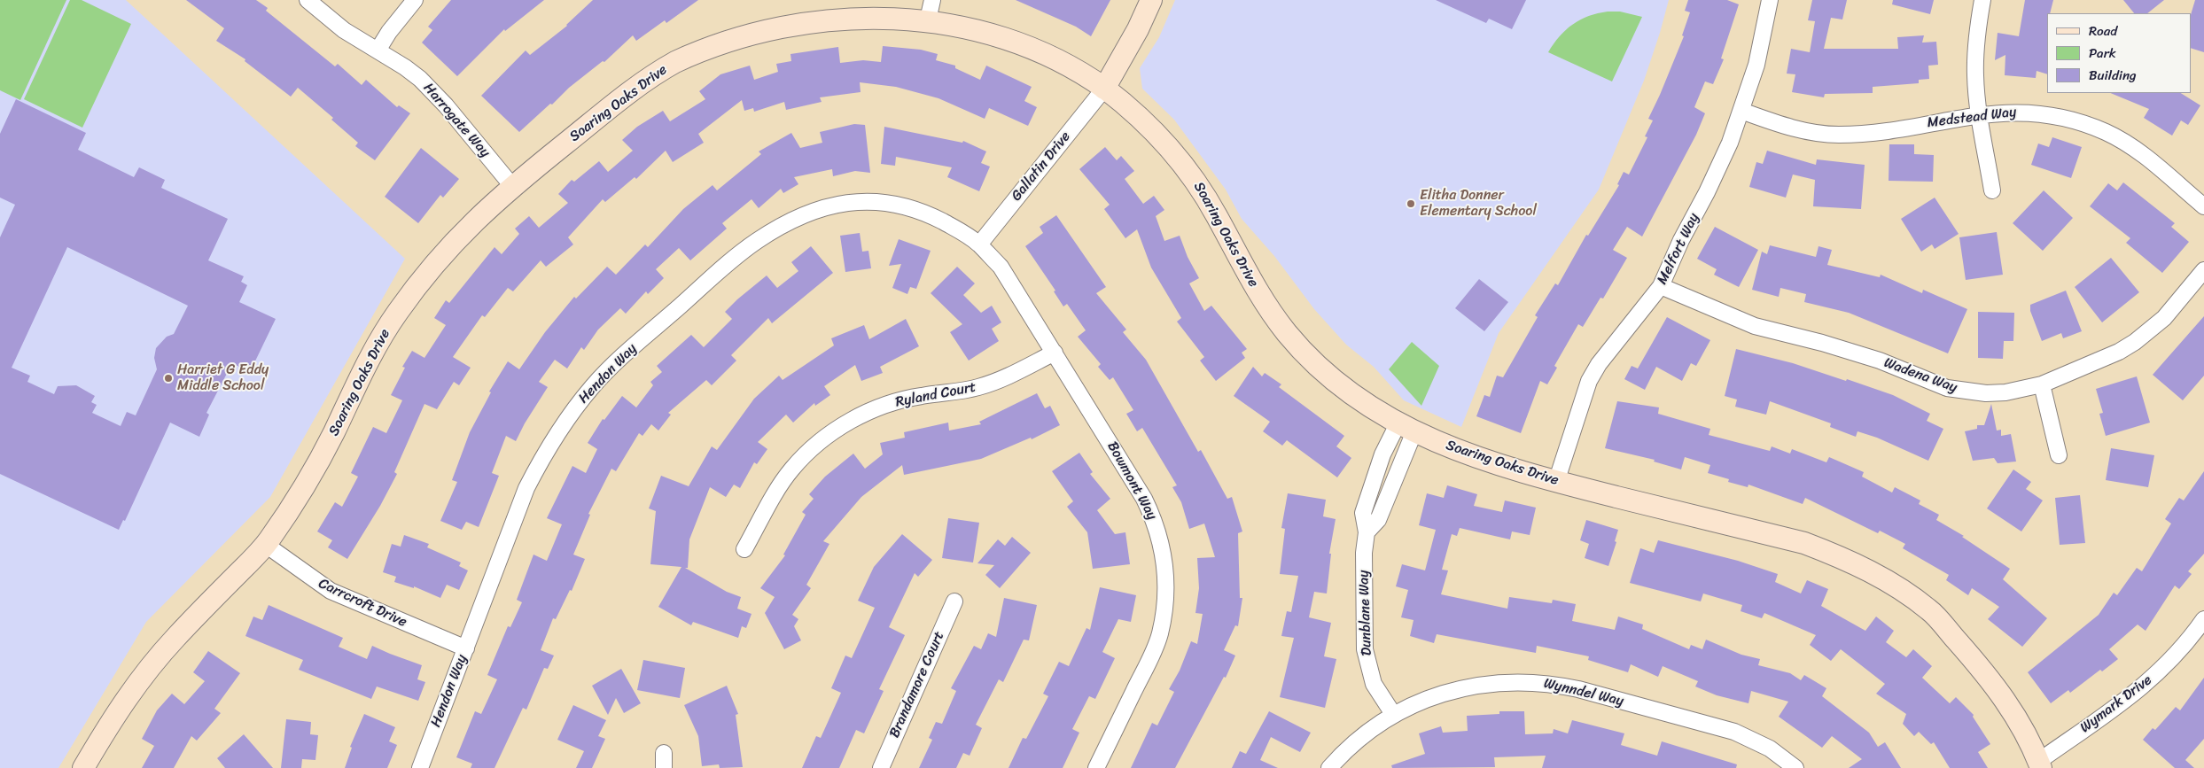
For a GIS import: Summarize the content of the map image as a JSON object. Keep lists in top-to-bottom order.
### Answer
{
  "streets": {
    "street": [
      "Soaring Oaks Drive",
      "Medstead Way",
      "Harrogate Way",
      "Gallatin Drive",
      "Melfort Way",
      "Hendon Way",
      "Wadena Way",
      "Ryland Court",
      "Bowmont Way",
      "Carrcroft Drive",
      "Dunblane Way",
      "Brandamore Court",
      "Wynndel Way",
      "Wymark Drive"
    ]
  },
  "crossings": [
    ["Soaring Oaks Drive", "Harrogate Way"],
    ["Soaring Oaks Drive", "Gallatin Drive"],
    ["Soaring Oaks Drive", "Melfort Way"],
    ["Soaring Oaks Drive", "Carrcroft Drive"],
    ["Soaring Oaks Drive", "Dunblane Way"],
    ["Soaring Oaks Drive", "Wymark Drive"],
    ["Medstead Way", "Melfort Way"],
    ["Gallatin Drive", "Hendon Way"],
    ["Gallatin Drive", "Bowmont Way"],
    ["Melfort Way", "Wadena Way"],
    ["Hendon Way", "Bowmont Way"],
    ["Hendon Way", "Carrcroft Drive"],
    ["Ryland Court", "Bowmont Way"],
    ["Dunblane Way", "Wynndel Way"]
  ],
  "places": ["Elitha Donner Elementary School", "Harriet G Eddy Middle School"],
  "legend": ["Road", "Park", "Building"]
}
